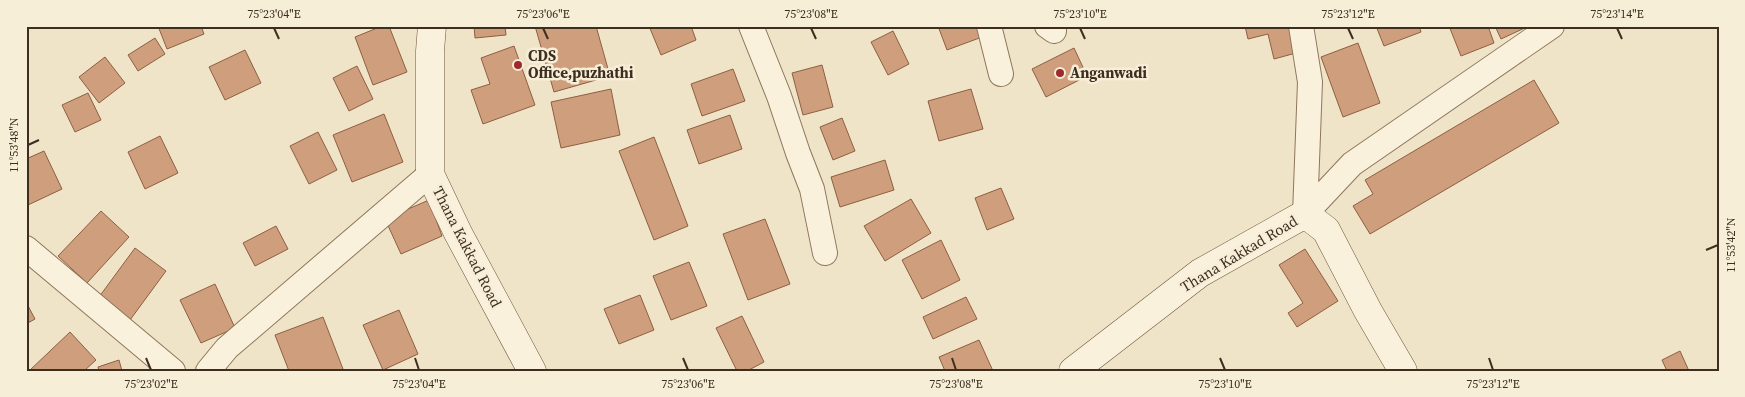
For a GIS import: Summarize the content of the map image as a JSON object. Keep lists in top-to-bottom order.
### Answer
{
  "streets": {
    "main road": ["Thana Kakkad Road"]
  },
  "places": ["CDS Office,puzhathi", "Anganwadi"],
  "coordinates": [
    "75°23'04\"E",
    "75°23'06\"E",
    "75°23'08\"E",
    "75°23'10\"E",
    "75°23'12\"E",
    "75°23'14\"E",
    "11°53'48\"N",
    "11°53'42\"N",
    "75°23'02\"E"
  ]
}
